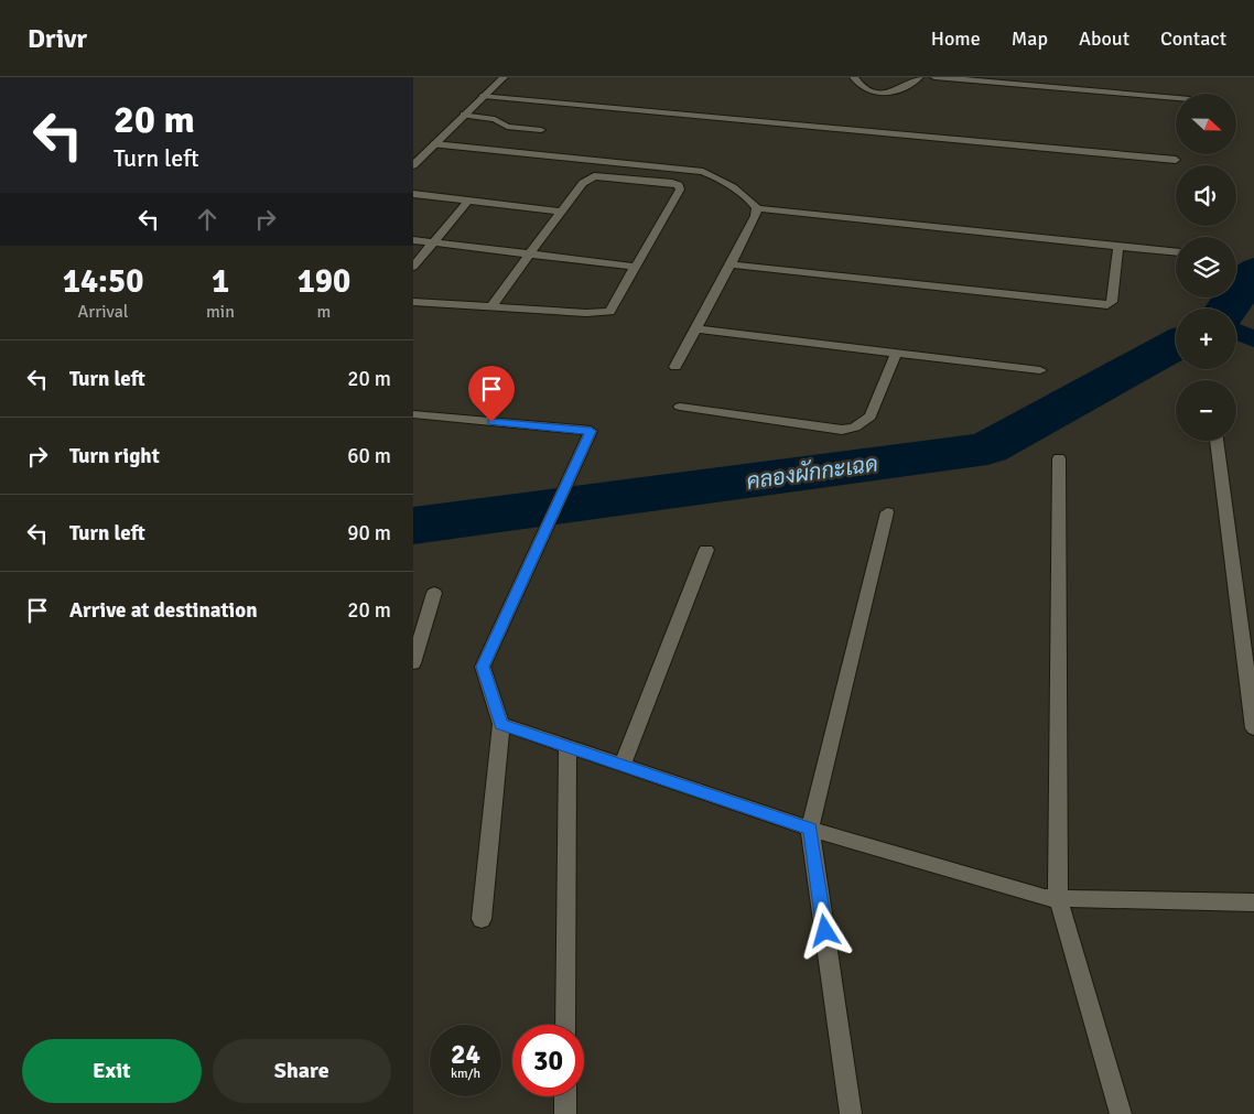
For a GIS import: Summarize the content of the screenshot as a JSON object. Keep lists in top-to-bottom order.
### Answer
{
  "water": ["คลองผักกะเฉด"],
  "north": "right",
  "page": {
    "header": "Drivr",
    "nav": [
      "Home",
      "Map",
      "About",
      "Contact"
    ],
    "turn": ["20 m", "Turn left"],
    "map_buttons": ["+", "−"],
    "eta": [
      "14:50",
      "Arrival",
      "1",
      "min",
      "190",
      "m"
    ],
    "list": [
      {
        "name": "Turn left",
        "value": "20 m"
      },
      {
        "name": "Turn right",
        "value": "60 m"
      },
      {
        "name": "Turn left",
        "value": "90 m"
      },
      {
        "name": "Arrive at destination",
        "value": "20 m"
      }
    ],
    "speed": "24 km/h",
    "limit": "30",
    "buttons": ["Exit", "Share"]
  }
}
